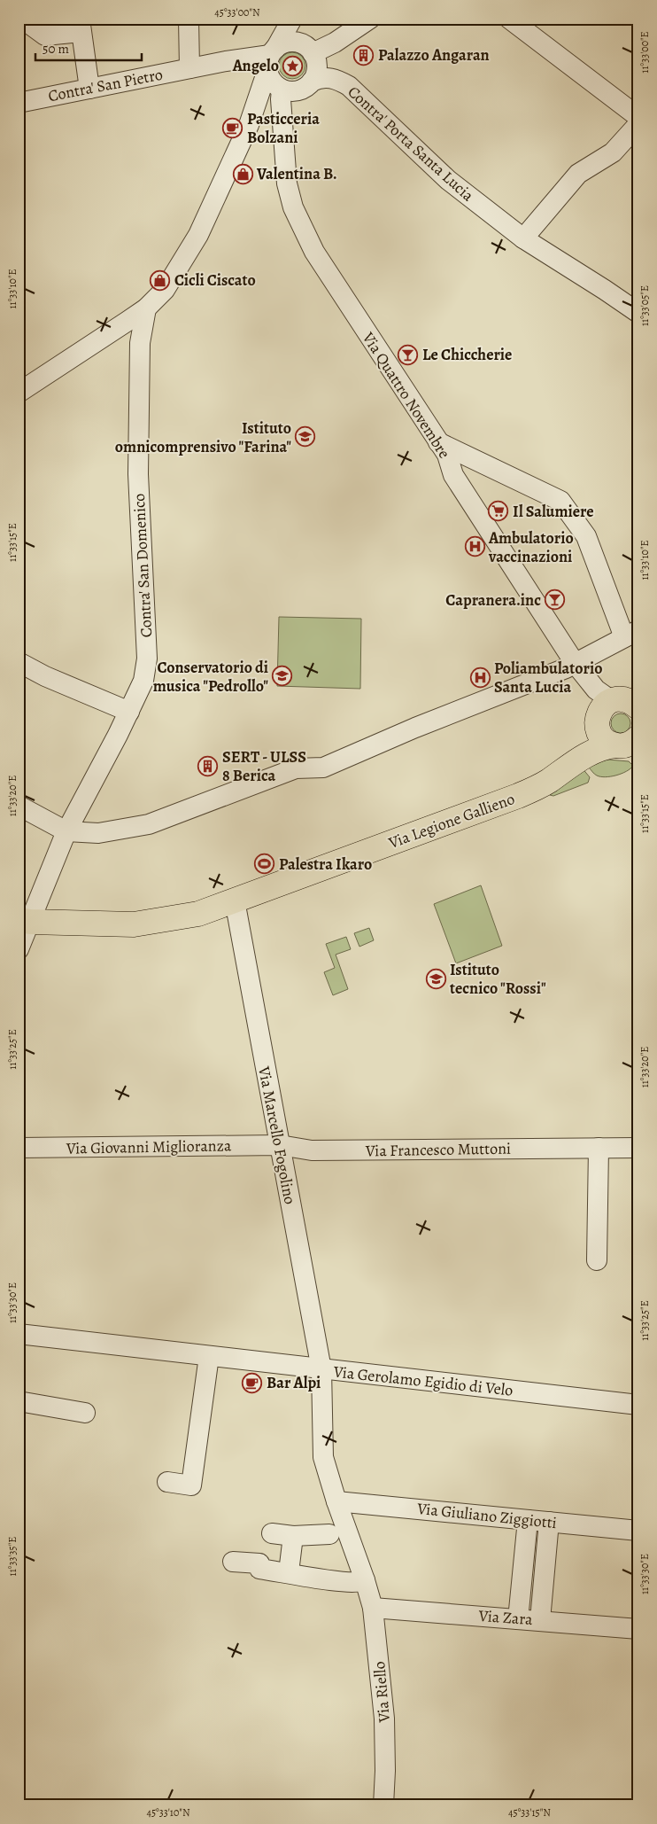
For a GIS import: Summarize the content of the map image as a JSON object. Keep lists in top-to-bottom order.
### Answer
{
  "streets": {
    "main road": ["Via Legione Gallieno"],
    "street": [
      "Contra' San Pietro",
      "Contra' Porta Santa Lucia",
      "Via Quattro Novembre",
      "Contra' San Domenico",
      "Via Marcello Fogolino",
      "Via Giovanni Miglioranza",
      "Via Francesco Muttoni",
      "Via Gerolamo Egidio di Velo",
      "Via Giuliano Ziggiotti",
      "Via Zara",
      "Via Riello"
    ]
  },
  "crossings": [
    ["Contra' San Pietro", "Contra' Porta Santa Lucia"],
    ["Contra' San Pietro", "Via Quattro Novembre"],
    ["Contra' Porta Santa Lucia", "Via Quattro Novembre"],
    ["Via Quattro Novembre", "Via Legione Gallieno"],
    ["Contra' San Domenico", "Via Legione Gallieno"],
    ["Via Legione Gallieno", "Via Marcello Fogolino"],
    ["Via Marcello Fogolino", "Via Giovanni Miglioranza"],
    ["Via Marcello Fogolino", "Via Francesco Muttoni"],
    ["Via Marcello Fogolino", "Via Gerolamo Egidio di Velo"],
    ["Via Marcello Fogolino", "Via Riello"],
    ["Via Giovanni Miglioranza", "Via Francesco Muttoni"],
    ["Via Gerolamo Egidio di Velo", "Via Riello"],
    ["Via Giuliano Ziggiotti", "Via Riello"],
    ["Via Zara", "Via Riello"]
  ],
  "places": {
    "building": ["Palazzo Angaran", "SERT - ULSS 8 Berica"],
    "place": ["Angelo"],
    "cafe": ["Pasticceria Bolzani", "Bar Alpi"],
    "shop": ["Valentina B.", "Cicli Ciscato"],
    "bar": ["Le Chiccherie", "Capranera.inc"],
    "school or university": ["Istituto omnicomprensivo \"Farina\"", "Conservatorio di musica \"Pedrollo\"", "Istituto tecnico \"Rossi\""],
    "supermarket": ["Il Salumiere"],
    "hospital": ["Ambulatorio vaccinazioni", "Poliambulatorio Santa Lucia"],
    "sports": ["Palestra Ikaro"]
  },
  "scale_bar": "50 m",
  "coordinates": [
    "45°33'00\"N",
    "11°33'00\"E",
    "11°33'10\"E",
    "11°33'05\"E",
    "11°33'15\"E",
    "11°33'20\"E",
    "11°33'25\"E",
    "11°33'30\"E",
    "11°33'35\"E",
    "45°33'10\"N",
    "45°33'15\"N"
  ]
}
